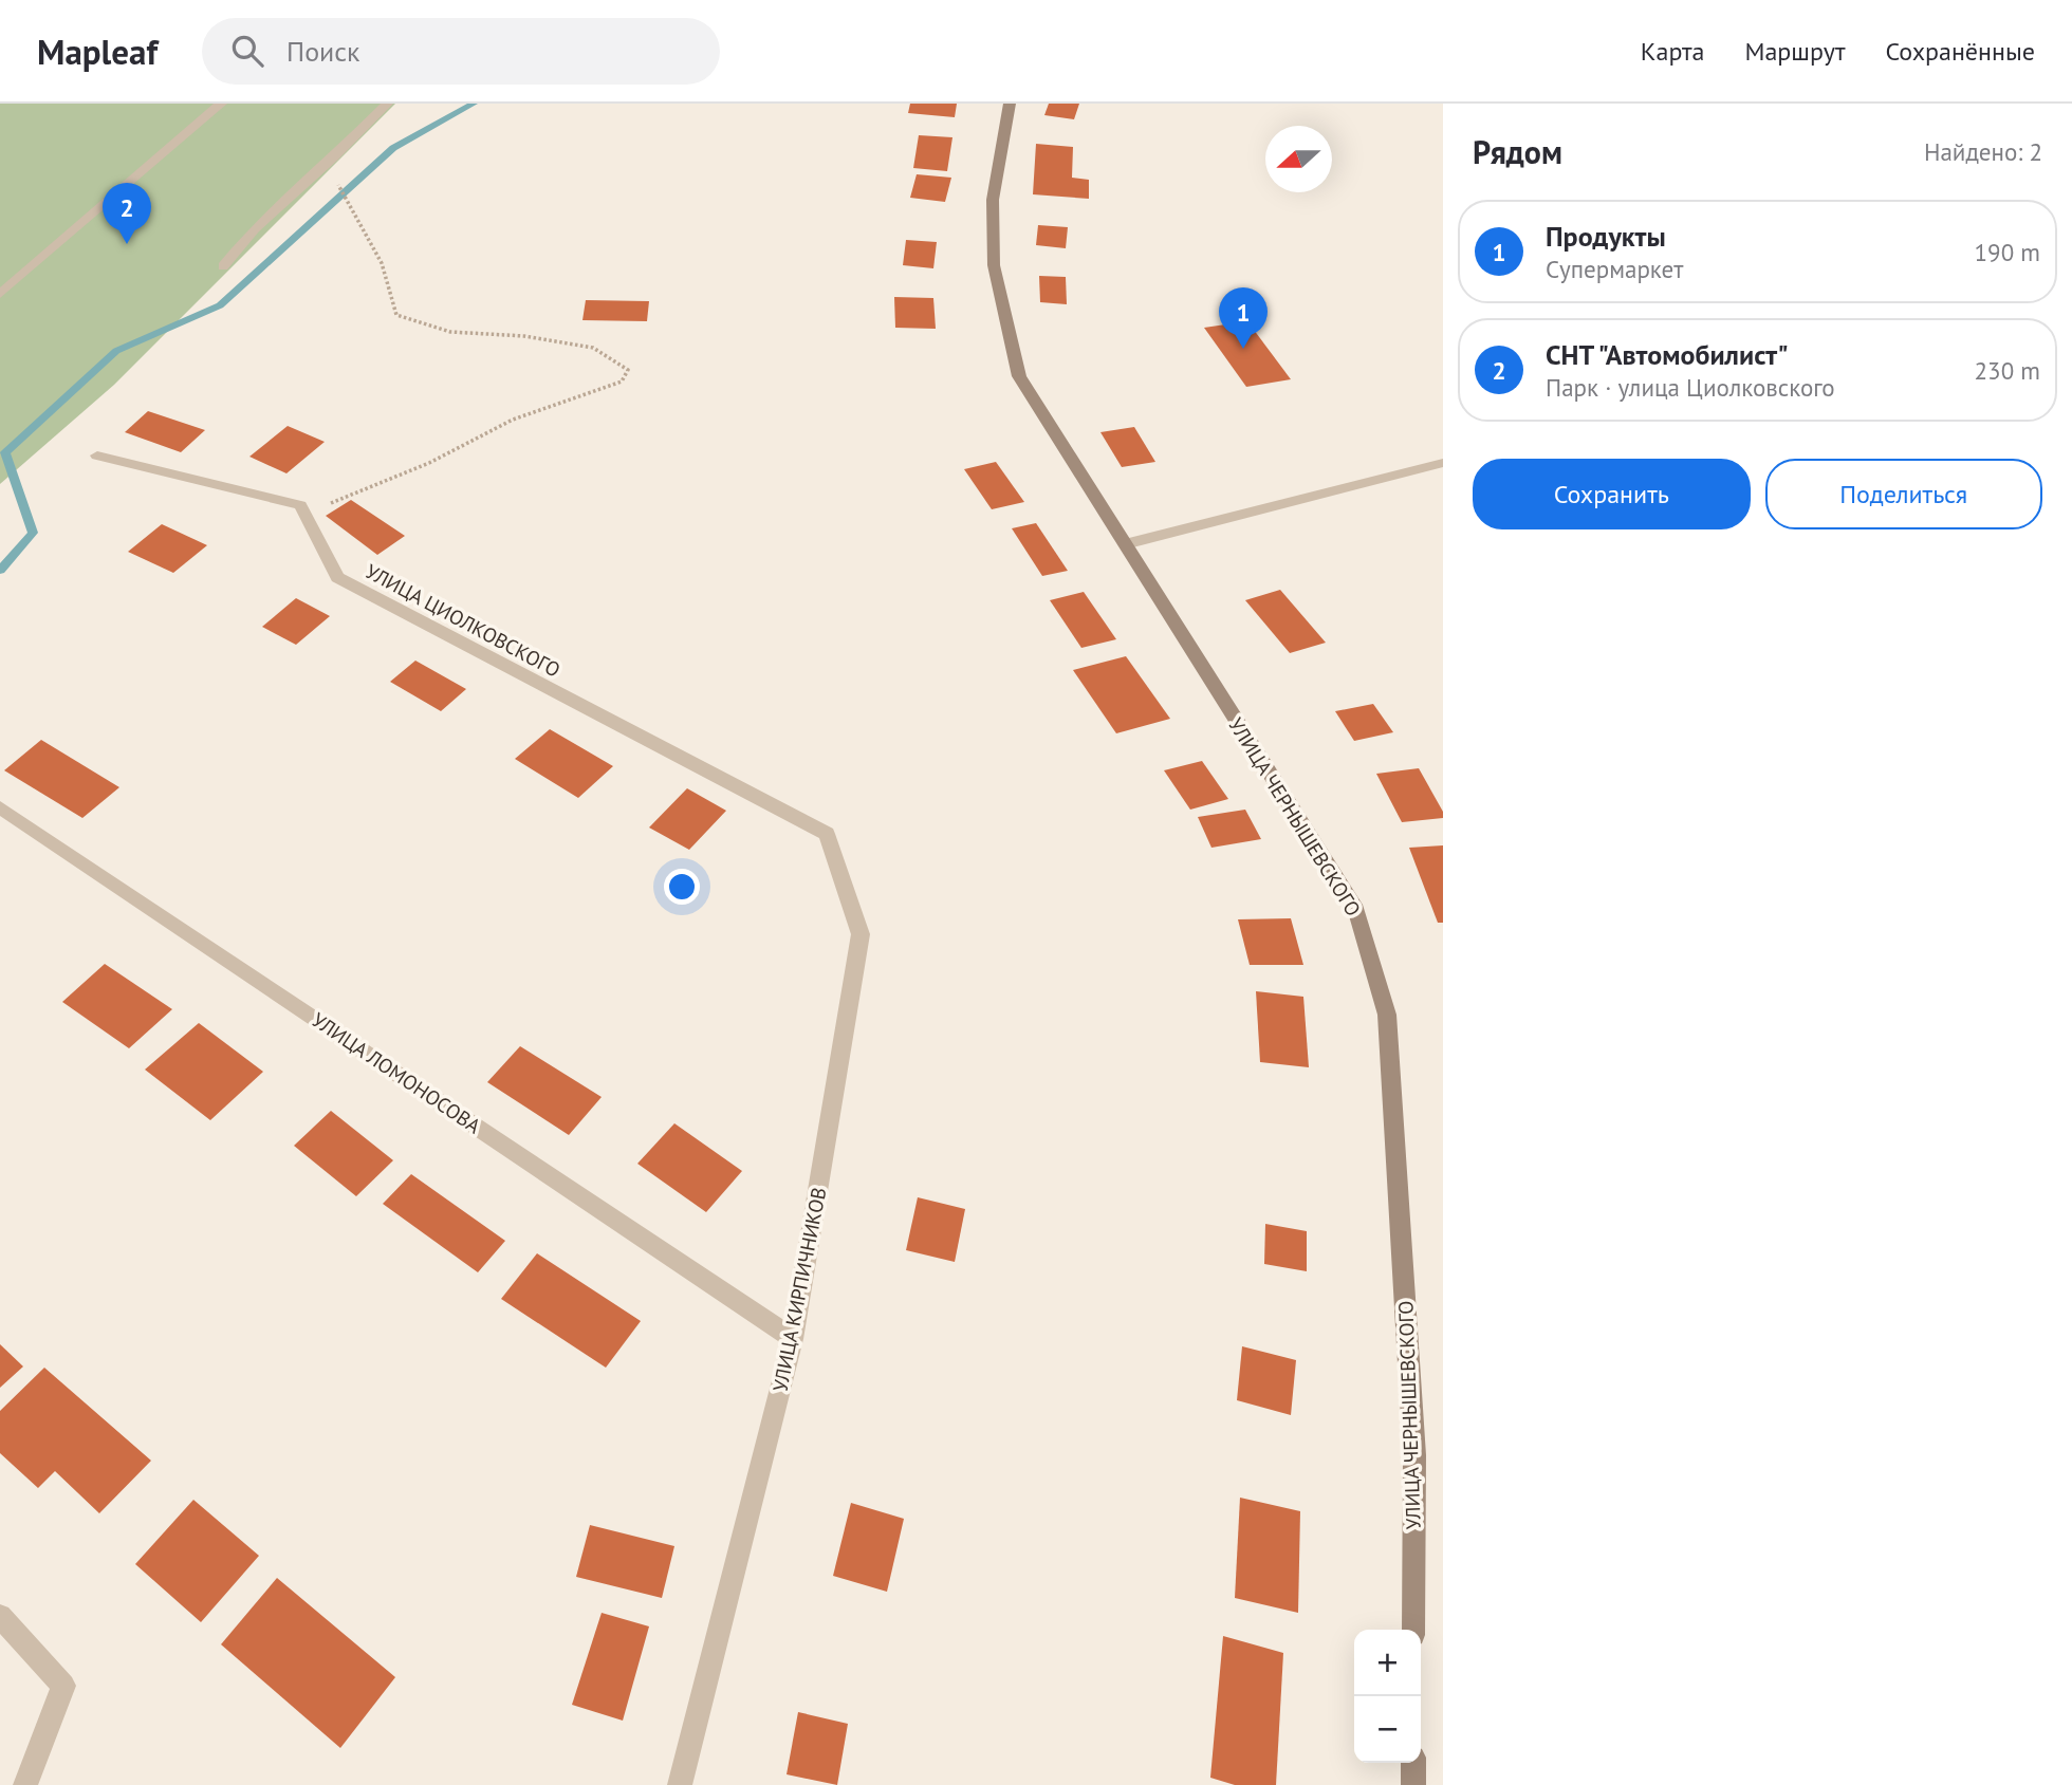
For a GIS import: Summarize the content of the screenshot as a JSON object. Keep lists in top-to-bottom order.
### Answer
{
  "streets": {
    "main road": ["УЛИЦА ЧЕРНЫШЕВСКОГО"],
    "street": ["УЛИЦА ЦИОЛКОВСКОГО", "УЛИЦА ЛОМОНОСОВА", "УЛИЦА КИРПИЧНИКОВ"]
  },
  "crossings": [
    ["УЛИЦА ЦИОЛКОВСКОГО", "УЛИЦА КИРПИЧНИКОВ"],
    ["УЛИЦА ЛОМОНОСОВА", "УЛИЦА КИРПИЧНИКОВ"]
  ],
  "north": "left",
  "page": {
    "header": "Mapleaf",
    "search": "Поиск",
    "nav": ["Карта", "Маршрут", "Сохранённые"],
    "heading": ["Рядом", "Найдено: 2"],
    "pins": ["2", "1"],
    "list": [
      {
        "mark": "1",
        "name": "Продукты",
        "note": "Супермаркет",
        "value": "190 m"
      },
      {
        "mark": "2",
        "name": "СНТ \"Автомобилист\"",
        "note": "Парк · улица Циолковского",
        "value": "230 m"
      }
    ],
    "buttons": ["Сохранить", "Поделиться"],
    "map_buttons": ["+", "−"]
  }
}
